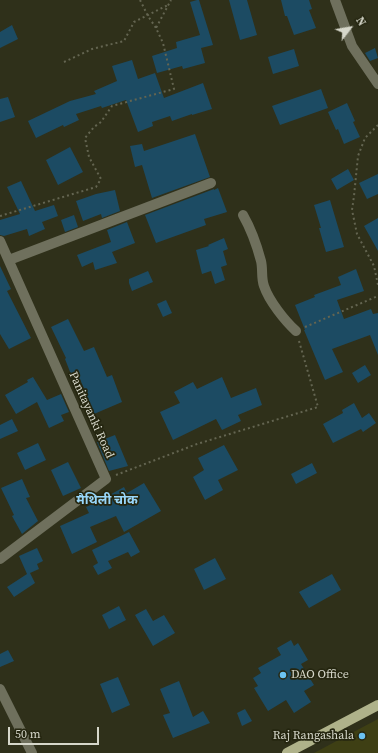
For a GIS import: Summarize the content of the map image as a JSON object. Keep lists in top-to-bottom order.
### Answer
{
  "streets": {
    "street": ["Panitayanki Road"]
  },
  "districts": ["मैथिली चोक"],
  "places": ["DAO Office", "Raj Rangashala"],
  "scale_bar": "50 m",
  "north": "top right"
}
